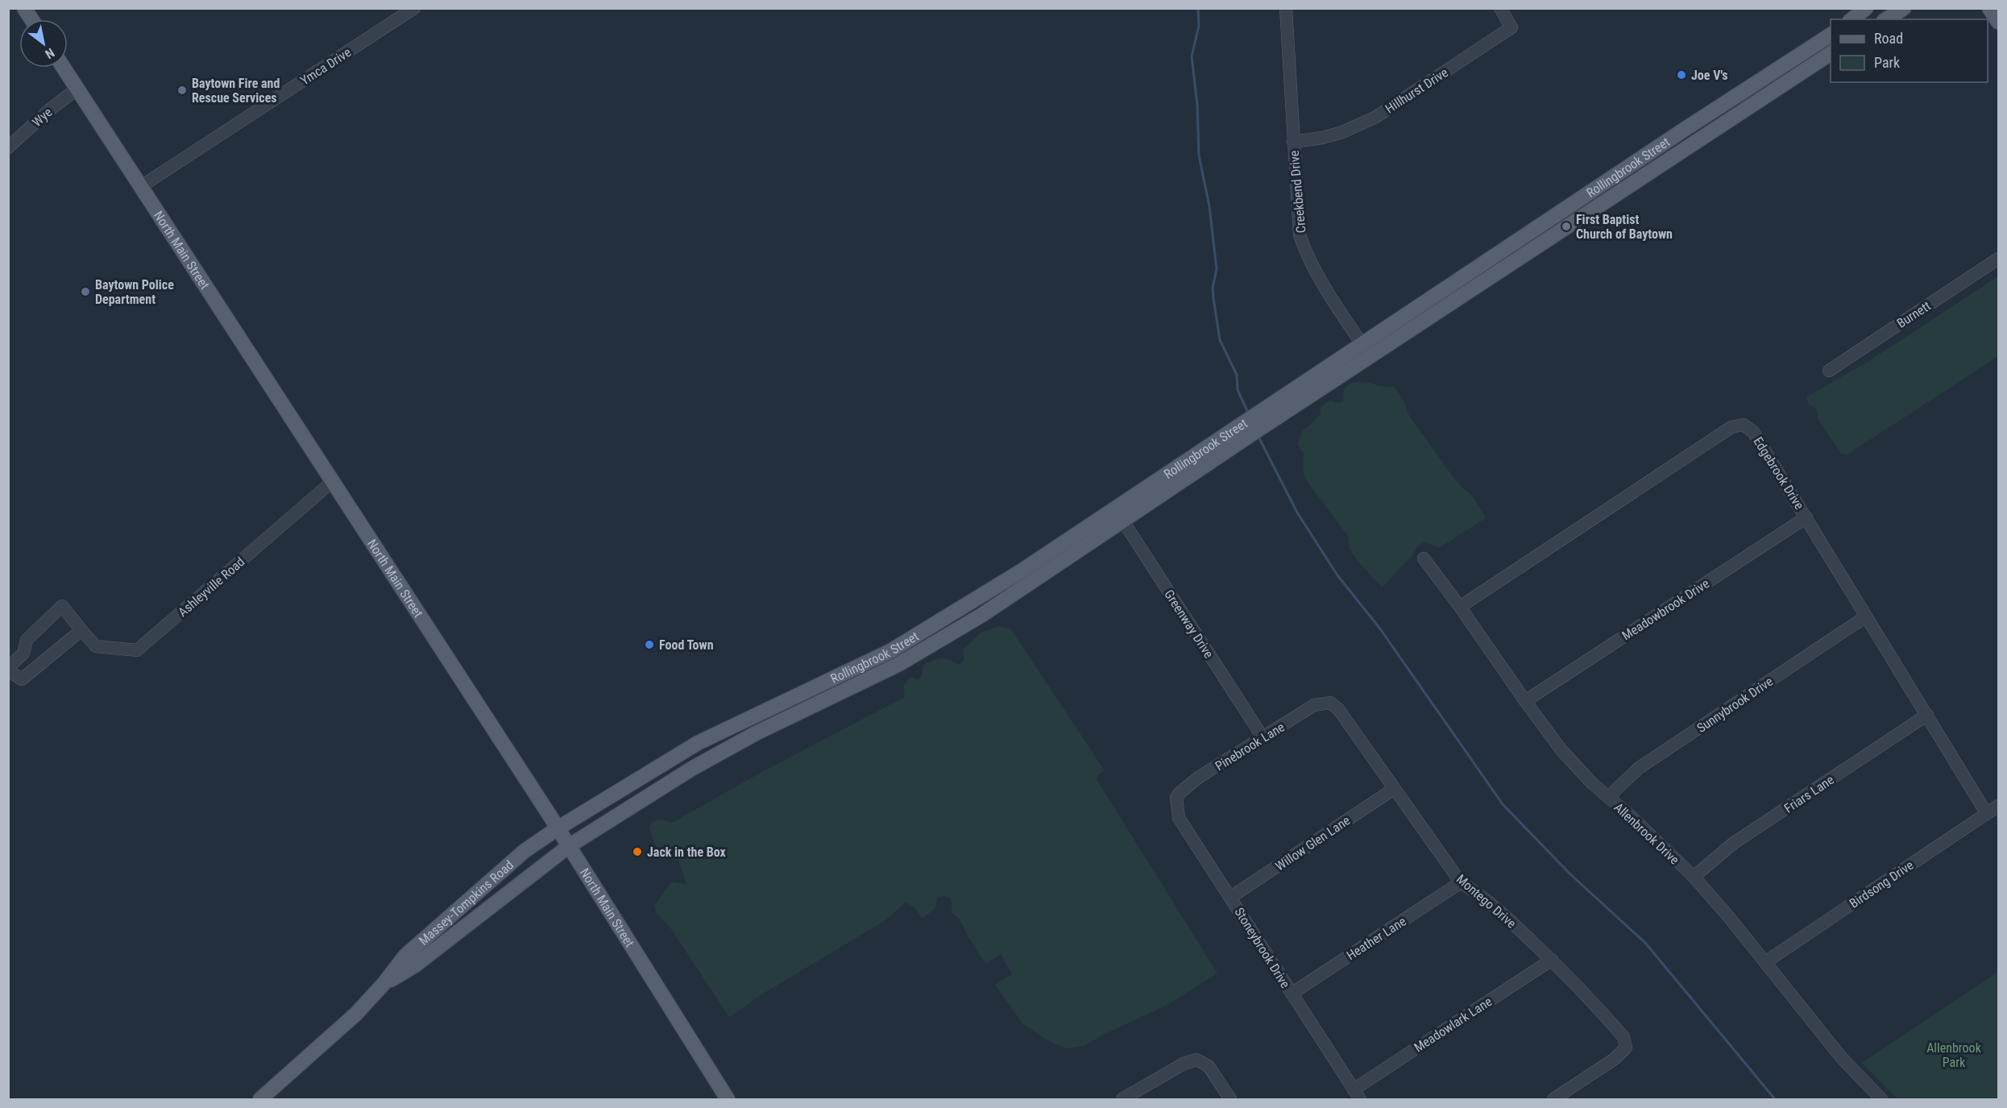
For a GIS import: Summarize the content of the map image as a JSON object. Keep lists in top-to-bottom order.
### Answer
{
  "streets": {
    "main road": ["Rollingbrook Street", "North Main Street", "Massey-Tompkins Road"],
    "street": [
      "Ymca Drive",
      "Hillhurst Drive",
      "Wye",
      "Creekbend Drive",
      "Burnett",
      "Edgebrook Drive",
      "Ashleyville Road",
      "Meadowbrook Drive",
      "Greenway Drive",
      "Sunnybrook Drive",
      "Pinebrook Lane",
      "Friars Lane",
      "Allenbrook Drive",
      "Willow Glen Lane",
      "Birdsong Drive",
      "Montego Drive",
      "Heather Lane",
      "Stoneybrook Drive",
      "Meadowlark Lane"
    ]
  },
  "crossings": [
    ["Ymca Drive", "North Main Street"],
    ["Hillhurst Drive", "Creekbend Drive"],
    ["Wye", "North Main Street"],
    ["Rollingbrook Street", "Creekbend Drive"],
    ["Rollingbrook Street", "North Main Street"],
    ["Rollingbrook Street", "Greenway Drive"],
    ["Rollingbrook Street", "Massey-Tompkins Road"],
    ["North Main Street", "Ashleyville Road"],
    ["North Main Street", "Massey-Tompkins Road"],
    ["Edgebrook Drive", "Meadowbrook Drive"],
    ["Edgebrook Drive", "Sunnybrook Drive"],
    ["Edgebrook Drive", "Friars Lane"],
    ["Edgebrook Drive", "Allenbrook Drive"],
    ["Edgebrook Drive", "Birdsong Drive"],
    ["Meadowbrook Drive", "Allenbrook Drive"],
    ["Greenway Drive", "Pinebrook Lane"],
    ["Sunnybrook Drive", "Allenbrook Drive"],
    ["Pinebrook Lane", "Montego Drive"],
    ["Pinebrook Lane", "Stoneybrook Drive"],
    ["Friars Lane", "Allenbrook Drive"],
    ["Allenbrook Drive", "Birdsong Drive"],
    ["Willow Glen Lane", "Montego Drive"],
    ["Willow Glen Lane", "Stoneybrook Drive"],
    ["Montego Drive", "Heather Lane"],
    ["Montego Drive", "Meadowlark Lane"],
    ["Heather Lane", "Stoneybrook Drive"],
    ["Stoneybrook Drive", "Meadowlark Lane"]
  ],
  "parks": ["Allenbrook Park"],
  "places": [
    "Joe V's",
    "Baytown Fire and Rescue Services",
    "First Baptist Church of Baytown",
    "Baytown Police Department",
    "Food Town",
    "Jack in the Box"
  ],
  "legend": ["Road", "Park"],
  "north": "bottom right"
}
